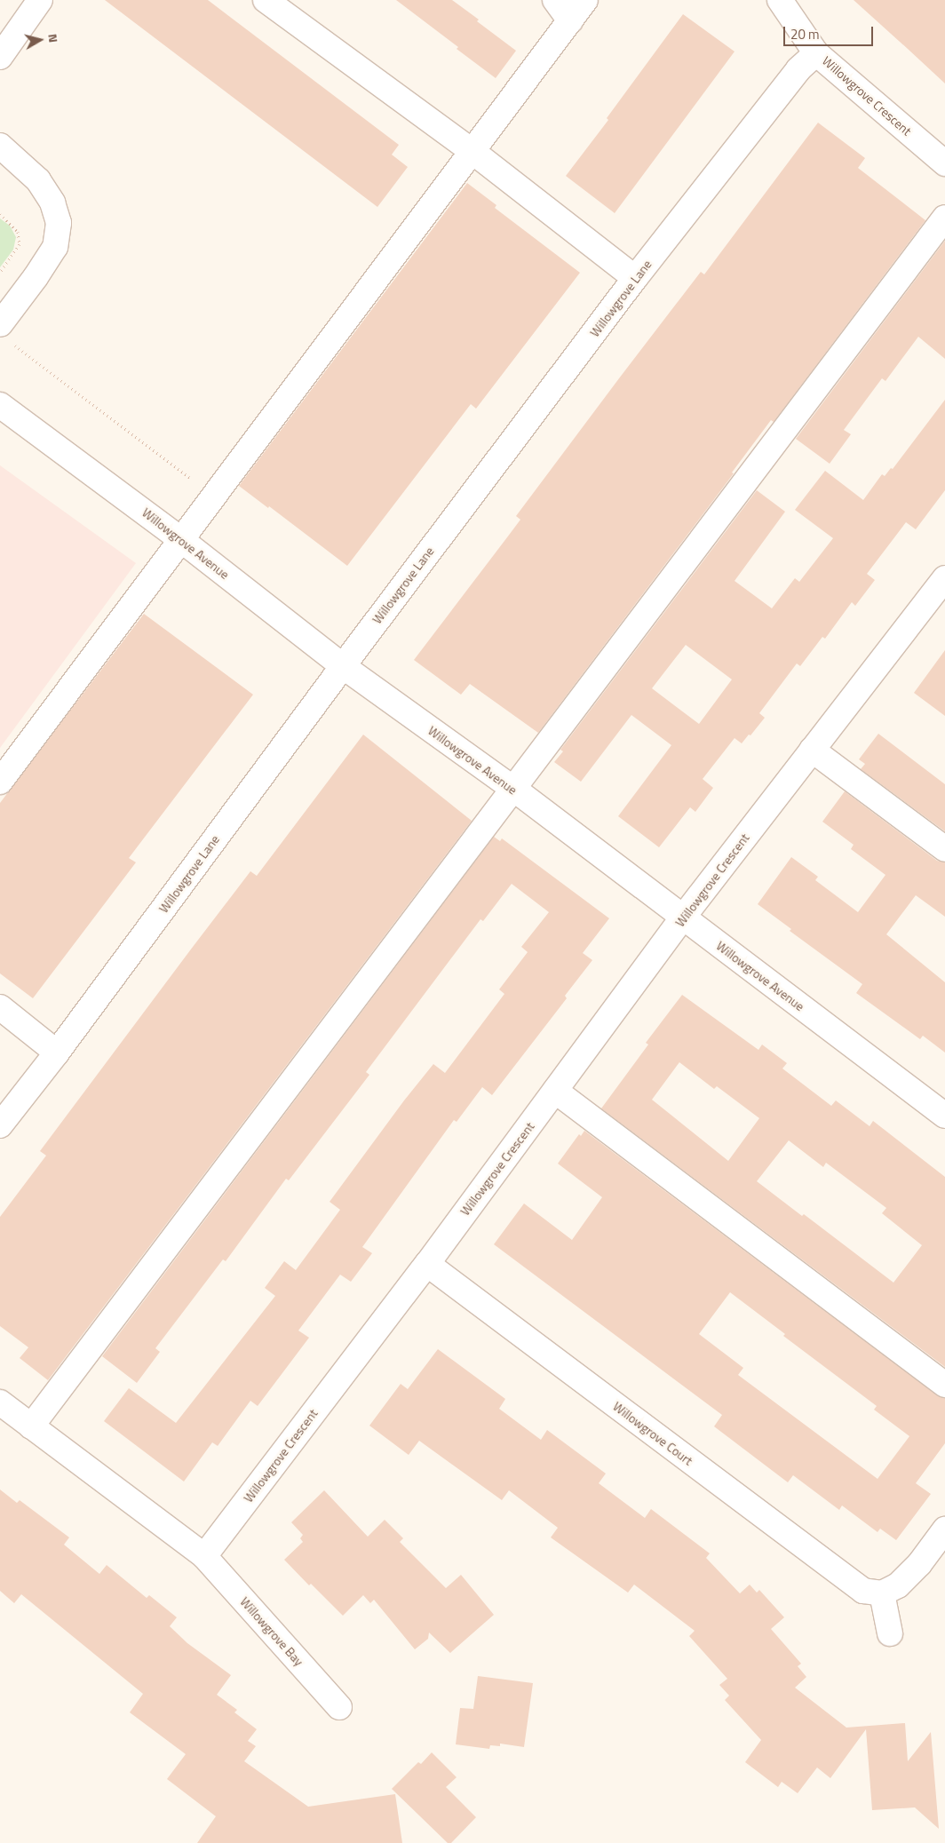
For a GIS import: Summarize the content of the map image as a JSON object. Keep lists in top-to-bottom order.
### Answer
{
  "streets": {
    "street": [
      "Willowgrove Crescent",
      "Willowgrove Lane",
      "Willowgrove Avenue",
      "Willowgrove Court",
      "Willowgrove Bay"
    ]
  },
  "crossings": [
    ["Willowgrove Crescent", "Willowgrove Lane"],
    ["Willowgrove Crescent", "Willowgrove Avenue"],
    ["Willowgrove Crescent", "Willowgrove Court"],
    ["Willowgrove Crescent", "Willowgrove Bay"],
    ["Willowgrove Lane", "Willowgrove Avenue"]
  ],
  "scale_bar": "20 m",
  "north": "right"
}
